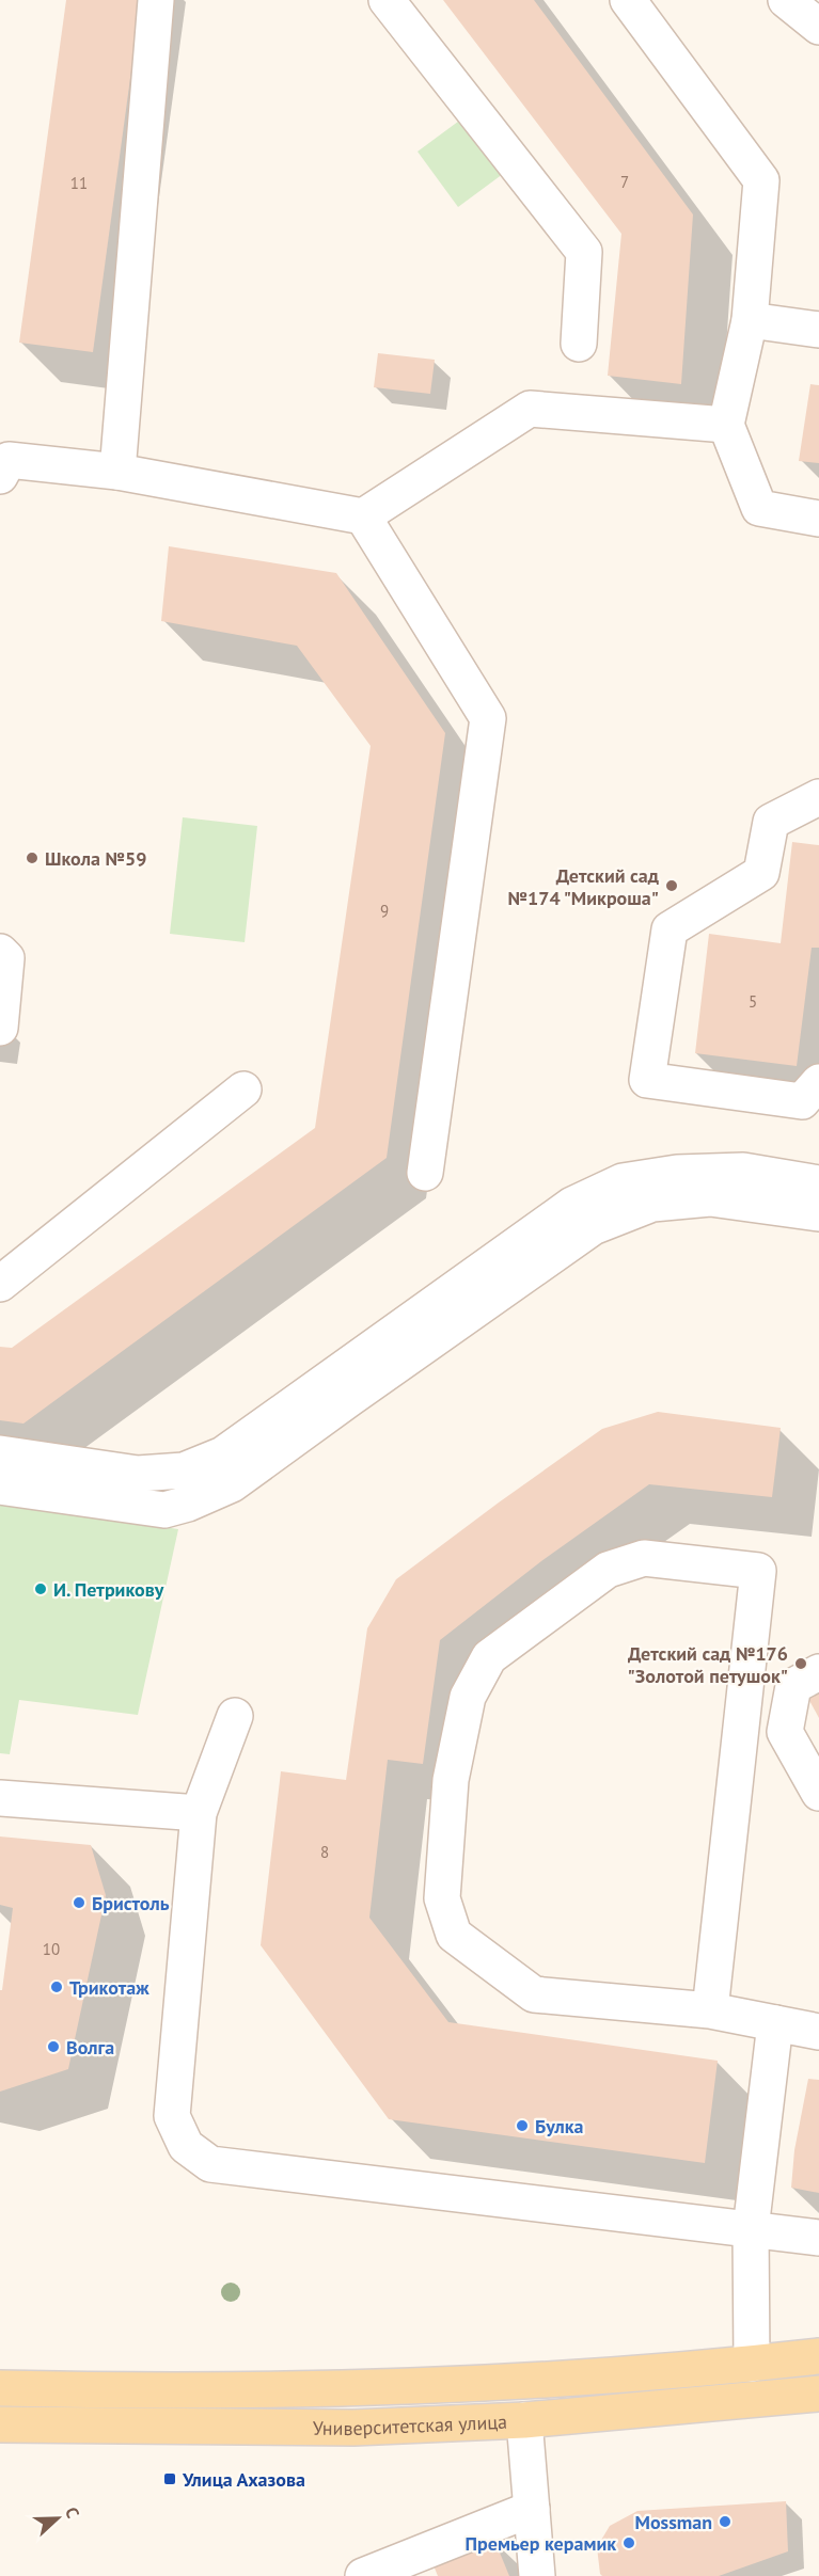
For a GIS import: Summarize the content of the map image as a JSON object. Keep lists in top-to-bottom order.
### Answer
{
  "streets": {
    "main road": ["Университетская улица"]
  },
  "places": {
    "other": [
      "Школа №59",
      "Детский сад №174 \"Микроша\"",
      "И. Петрикову",
      "Детский сад №176 \"Золотой петушок\"",
      "Бристоль",
      "Трикотаж",
      "Волга",
      "Булка",
      "Mossman",
      "Премьер керамик"
    ],
    "transit": ["Улица Ахазова"]
  },
  "house_numbers": [
    "7",
    "11",
    "9",
    "5",
    "8",
    "10"
  ],
  "north": "right"
}
